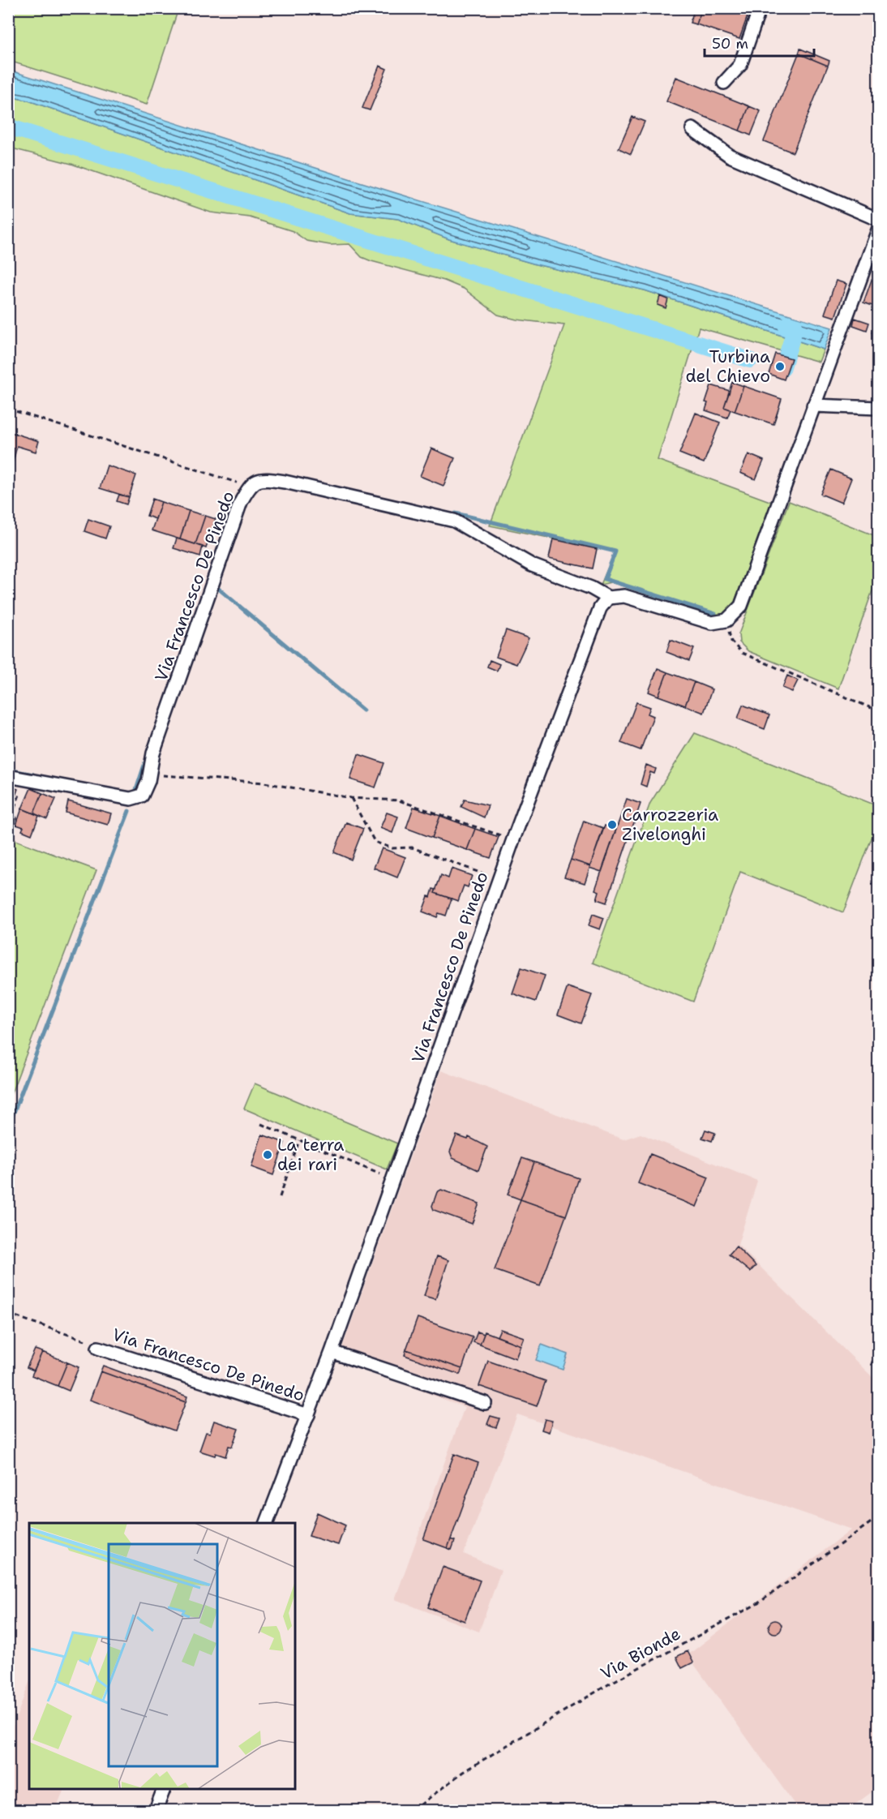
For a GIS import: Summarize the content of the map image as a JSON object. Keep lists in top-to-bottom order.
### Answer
{
  "streets": {
    "street": ["Via Francesco De Pinedo"],
    "path": ["Via Bionde"]
  },
  "places": ["Turbina del Chievo", "Carrozzeria Zivelonghi", "La terra dei rari"],
  "scale_bar": "50 m"
}
